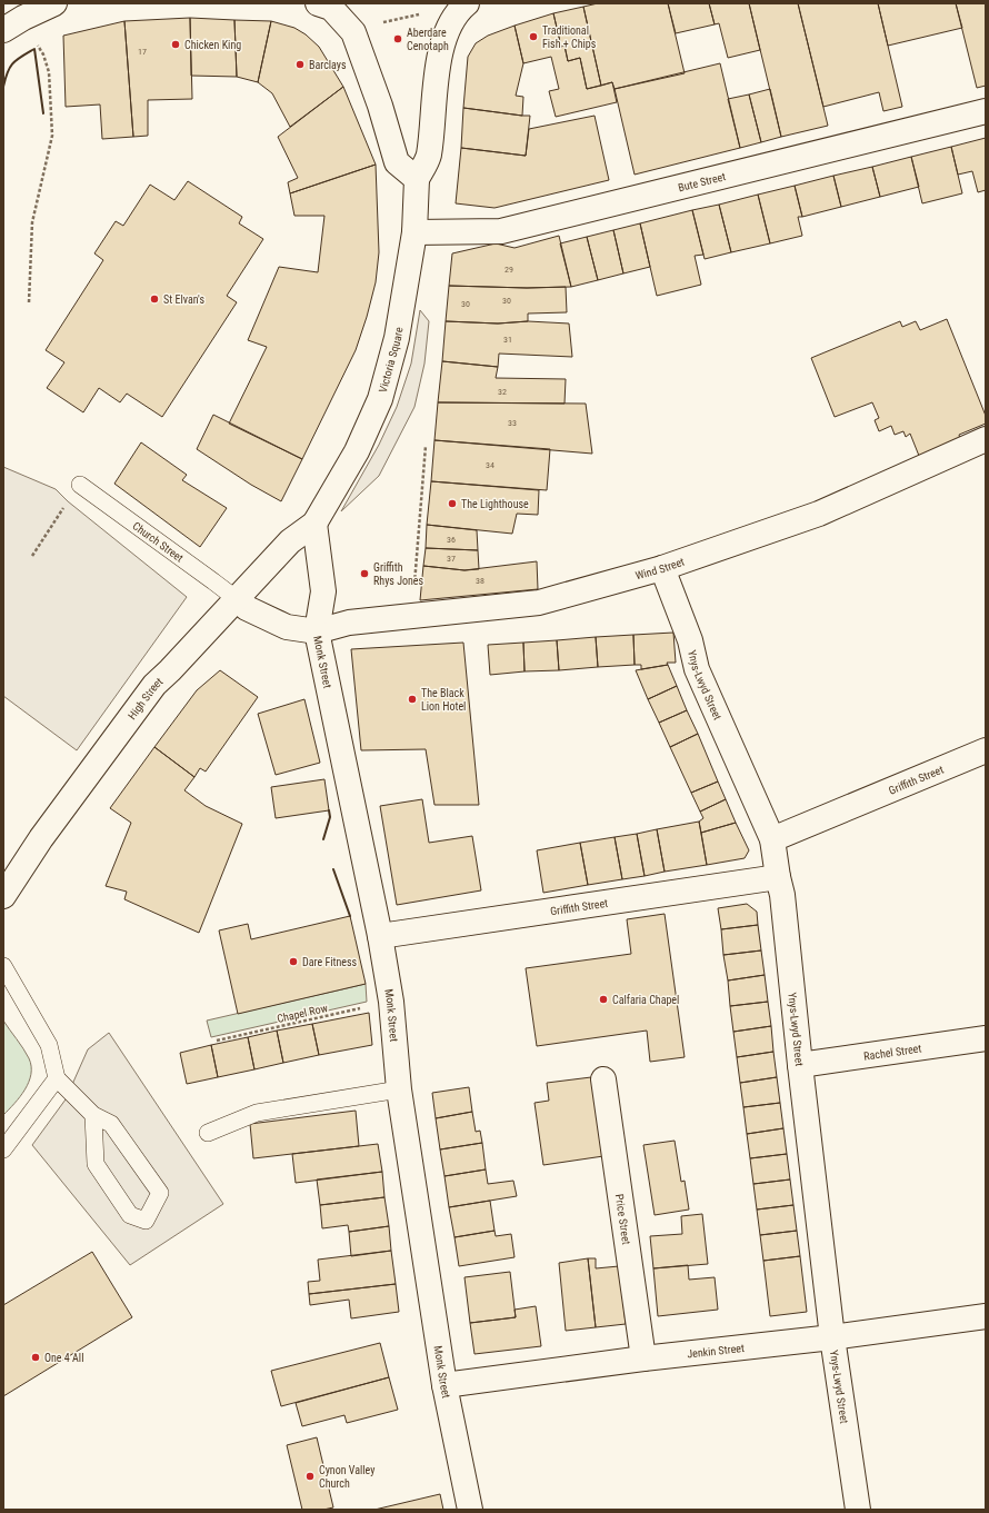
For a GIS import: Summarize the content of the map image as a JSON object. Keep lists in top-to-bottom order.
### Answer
{
  "streets": {
    "street": [
      "Bute Street",
      "Victoria Square",
      "Wind Street",
      "Monk Street",
      "Ynys-Lwyd Street",
      "High Street",
      "Griffith Street",
      "Rachel Street",
      "Price Street",
      "Jenkin Street"
    ],
    "lane": ["Church Street"],
    "path": ["Chapel Row"]
  },
  "crossings": [
    ["Bute Street", "Victoria Square"],
    ["Victoria Square", "Monk Street"],
    ["Victoria Square", "High Street"],
    ["Church Street", "High Street"],
    ["Wind Street", "Monk Street"],
    ["Wind Street", "Ynys-Lwyd Street"],
    ["Monk Street", "High Street"],
    ["Monk Street", "Griffith Street"],
    ["Monk Street", "Chapel Row"],
    ["Monk Street", "Jenkin Street"],
    ["Ynys-Lwyd Street", "Griffith Street"],
    ["Ynys-Lwyd Street", "Rachel Street"],
    ["Ynys-Lwyd Street", "Jenkin Street"],
    ["Price Street", "Jenkin Street"]
  ],
  "places": [
    "Traditional Fish + Chips",
    "Aberdare Cenotaph",
    "Chicken King",
    "Barclays",
    "St Elvan's",
    "The Lighthouse",
    "Griffith Rhys Jones",
    "The Black Lion Hotel",
    "Dare Fitness",
    "Calfaria Chapel",
    "One 4 All",
    "Cynon Valley Church"
  ],
  "house_numbers": [
    "17",
    "29",
    "30",
    "30",
    "31",
    "32",
    "33",
    "34",
    "36",
    "37",
    "38"
  ]
}
